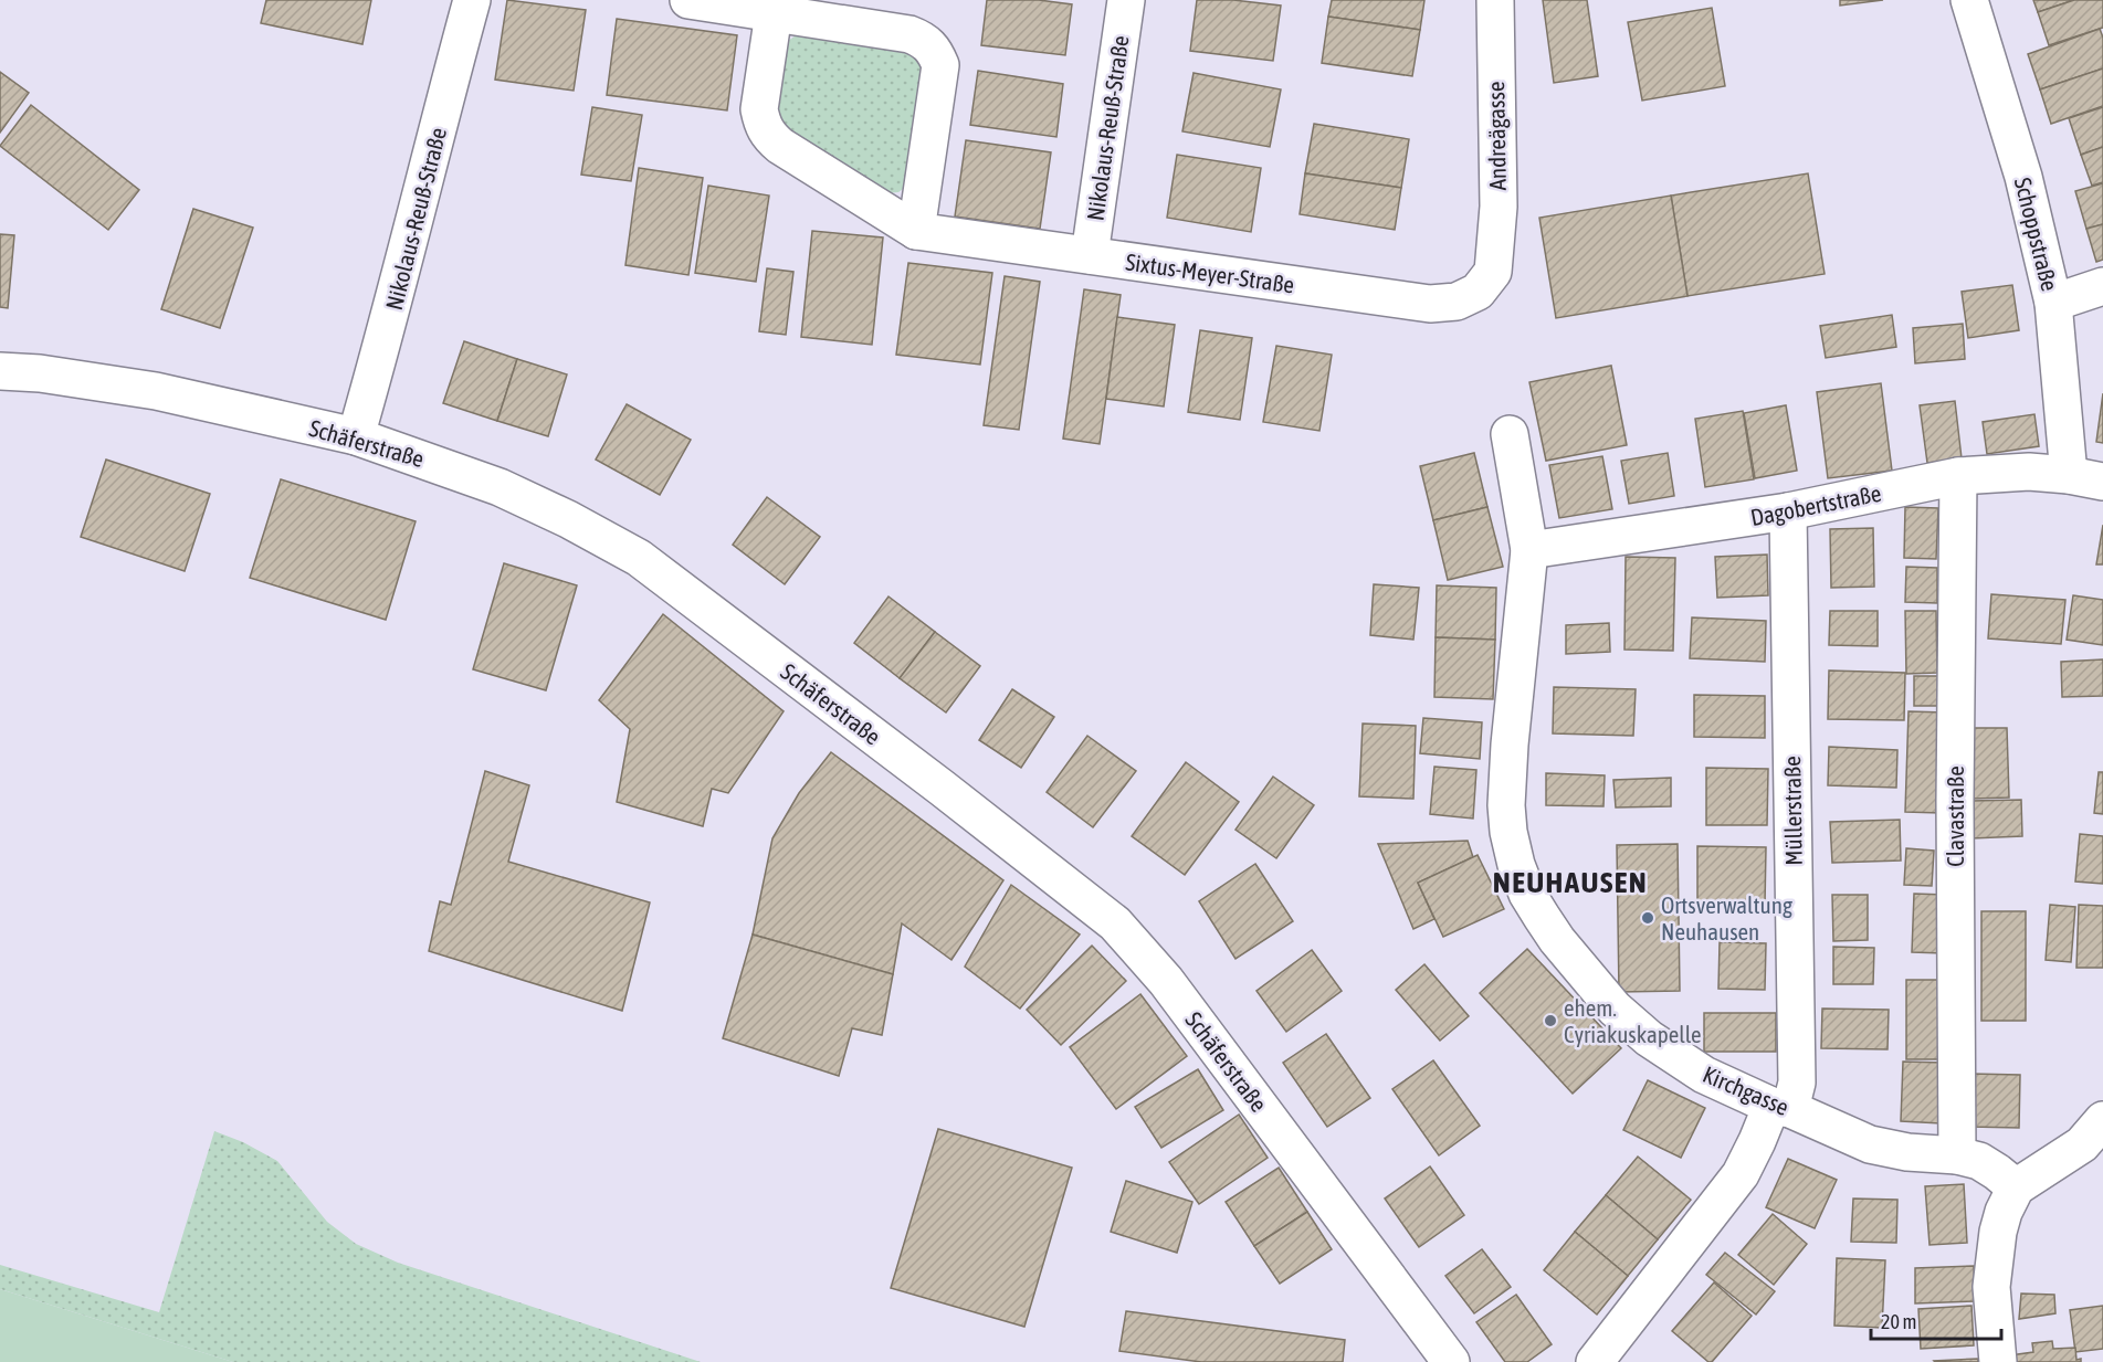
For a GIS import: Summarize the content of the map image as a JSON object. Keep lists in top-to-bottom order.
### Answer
{
  "streets": {
    "street": [
      "Nikolaus-Reuß-Straße",
      "Andreägasse",
      "Schoppstraße",
      "Sixtus-Meyer-Straße",
      "Schäferstraße",
      "Dagobertstraße",
      "Müllerstraße",
      "Clavastraße",
      "Kirchgasse"
    ]
  },
  "crossings": [
    ["Nikolaus-Reuß-Straße", "Sixtus-Meyer-Straße"],
    ["Nikolaus-Reuß-Straße", "Schäferstraße"],
    ["Andreägasse", "Sixtus-Meyer-Straße"],
    ["Schoppstraße", "Dagobertstraße"],
    ["Dagobertstraße", "Müllerstraße"],
    ["Dagobertstraße", "Clavastraße"],
    ["Dagobertstraße", "Kirchgasse"],
    ["Müllerstraße", "Kirchgasse"],
    ["Clavastraße", "Kirchgasse"]
  ],
  "districts": ["NEUHAUSEN"],
  "places": ["Ortsverwaltung Neuhausen", "ehem. Cyriakuskapelle"],
  "scale_bar": "20 m"
}
